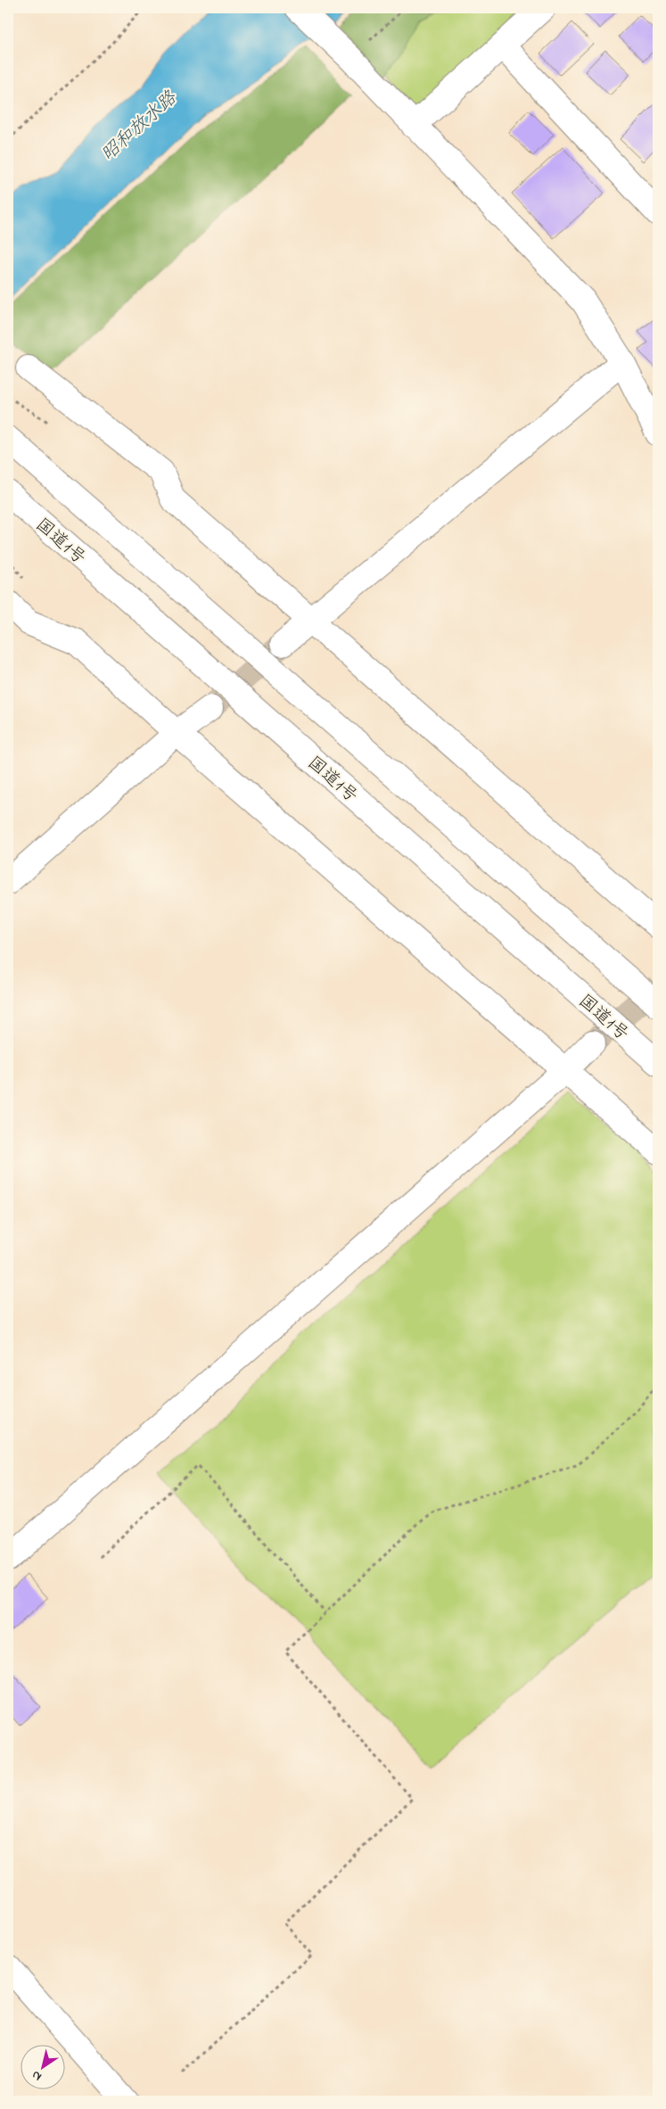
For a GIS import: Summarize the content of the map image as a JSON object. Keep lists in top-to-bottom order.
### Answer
{
  "streets": {
    "main road": ["国道1号"]
  },
  "water": ["昭和放水路"],
  "north": "bottom left"
}
